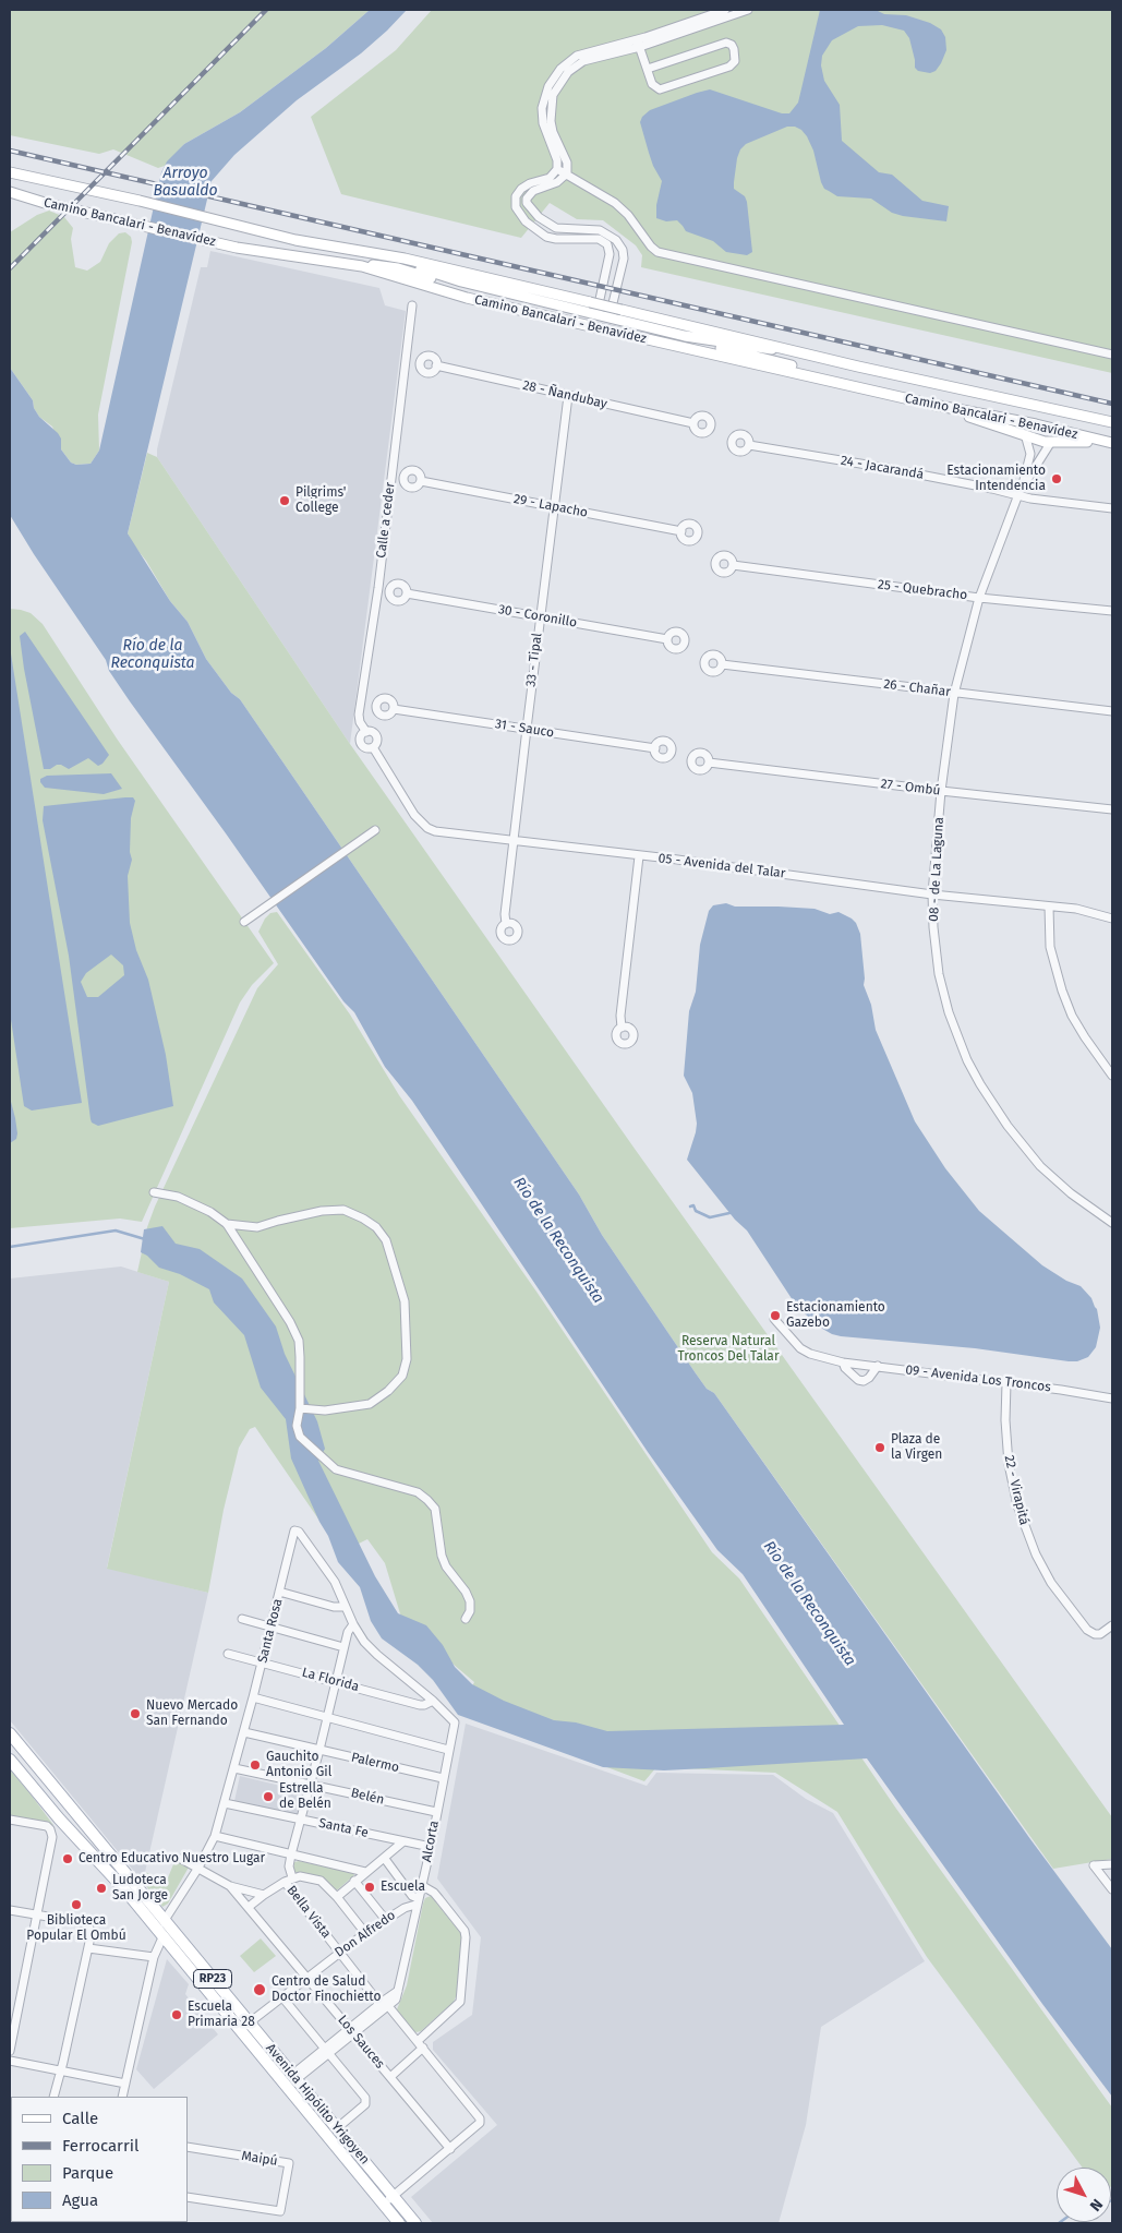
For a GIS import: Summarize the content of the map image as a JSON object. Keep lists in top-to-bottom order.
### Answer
{
  "streets": {
    "main road": ["Camino Bancalari - Benavídez", "RP23", "Avenida Hipólito Yrigoyen"],
    "street": [
      "28 - Ñandubay",
      "24 - Jacarandá",
      "29 - Lapacho",
      "Calle a ceder",
      "25 - Quebracho",
      "30 - Coronillo",
      "33 - Tipal",
      "26 - Chañar",
      "31 - Sauco",
      "27 - Ombú",
      "05 - Avenida del Talar",
      "08 - de La Laguna",
      "09 - Avenida Los Troncos",
      "22 - Virapitá",
      "Santa Rosa",
      "La Florida",
      "Palermo",
      "Belén",
      "Santa Fe",
      "Alcorta",
      "Bella Vista",
      "Don Alfredo",
      "Los Sauces",
      "Maipú"
    ]
  },
  "crossings": [
    ["28 - Ñandubay", "33 - Tipal"],
    ["24 - Jacarandá", "08 - de La Laguna"],
    ["29 - Lapacho", "33 - Tipal"],
    ["Calle a ceder", "05 - Avenida del Talar"],
    ["25 - Quebracho", "08 - de La Laguna"],
    ["30 - Coronillo", "33 - Tipal"],
    ["33 - Tipal", "31 - Sauco"],
    ["33 - Tipal", "05 - Avenida del Talar"],
    ["26 - Chañar", "08 - de La Laguna"],
    ["27 - Ombú", "08 - de La Laguna"],
    ["05 - Avenida del Talar", "08 - de La Laguna"],
    ["09 - Avenida Los Troncos", "22 - Virapitá"],
    ["Santa Rosa", "La Florida"],
    ["Santa Rosa", "Palermo"],
    ["Santa Rosa", "Belén"],
    ["Santa Rosa", "Santa Fe"],
    ["Santa Rosa", "Alcorta"],
    ["Santa Rosa", "Bella Vista"],
    ["Santa Rosa", "Los Sauces"],
    ["Santa Rosa", "Avenida Hipólito Yrigoyen"],
    ["La Florida", "Alcorta"],
    ["La Florida", "Bella Vista"],
    ["Palermo", "Alcorta"],
    ["Palermo", "Bella Vista"],
    ["Belén", "Alcorta"],
    ["Belén", "Bella Vista"],
    ["Santa Fe", "Alcorta"],
    ["Santa Fe", "Bella Vista"],
    ["Alcorta", "Bella Vista"],
    ["Alcorta", "Don Alfredo"],
    ["Alcorta", "Los Sauces"],
    ["Alcorta", "Avenida Hipólito Yrigoyen"],
    ["Bella Vista", "Don Alfredo"],
    ["Bella Vista", "Los Sauces"],
    ["Bella Vista", "Avenida Hipólito Yrigoyen"],
    ["Don Alfredo", "Los Sauces"],
    ["Don Alfredo", "Avenida Hipólito Yrigoyen"]
  ],
  "water": ["Arroyo Basualdo", "Río de la Reconquista"],
  "parks": ["Reserva Natural Troncos Del Talar"],
  "places": [
    "Estacionamiento Intendencia",
    "Pilgrims' College",
    "Estacionamiento Gazebo",
    "Plaza de la Virgen",
    "Nuevo Mercado San Fernando",
    "Gauchito Antonio Gil",
    "Estrella de Belén",
    "Centro Educativo Nuestro Lugar",
    "Escuela",
    "Ludoteca San Jorge",
    "Biblioteca Popular El Ombú",
    "Centro de Salud Doctor Finochietto",
    "Escuela Primaria 28"
  ],
  "legend": [
    "Calle",
    "Ferrocarril",
    "Parque",
    "Agua"
  ],
  "north": "bottom right"
}
